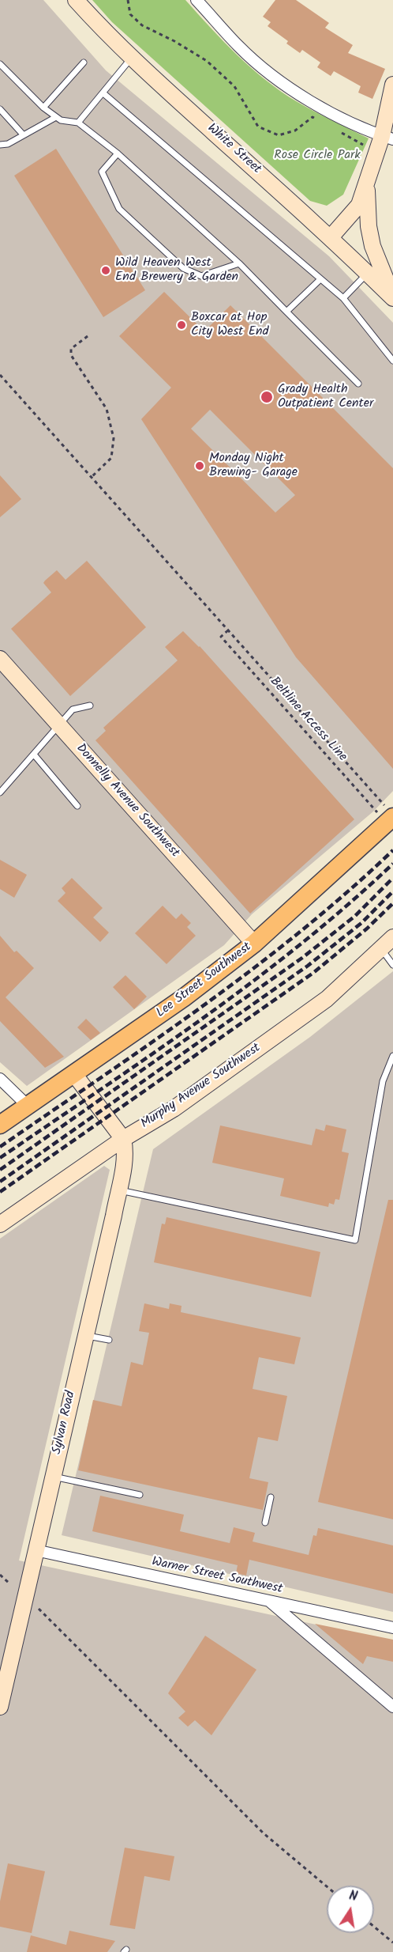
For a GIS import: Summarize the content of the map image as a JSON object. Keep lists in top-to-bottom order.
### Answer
{
  "streets": {
    "main road": ["Lee Street Southwest"],
    "street": [
      "White Street",
      "Donnelly Avenue Southwest",
      "Murphy Avenue Southwest",
      "Sylvan Road",
      "Warner Street Southwest"
    ],
    "path": ["Beltline Access Line"]
  },
  "crossings": [
    ["Beltline Access Line", "Lee Street Southwest"],
    ["Donnelly Avenue Southwest", "Lee Street Southwest"],
    ["Murphy Avenue Southwest", "Sylvan Road"],
    ["Sylvan Road", "Warner Street Southwest"]
  ],
  "parks": ["Rose Circle Park"],
  "places": [
    "Wild Heaven West End Brewery & Garden",
    "Boxcar at Hop City West End",
    "Grady Health Outpatient Center",
    "Monday Night Brewing- Garage"
  ],
  "north": "top"
}
